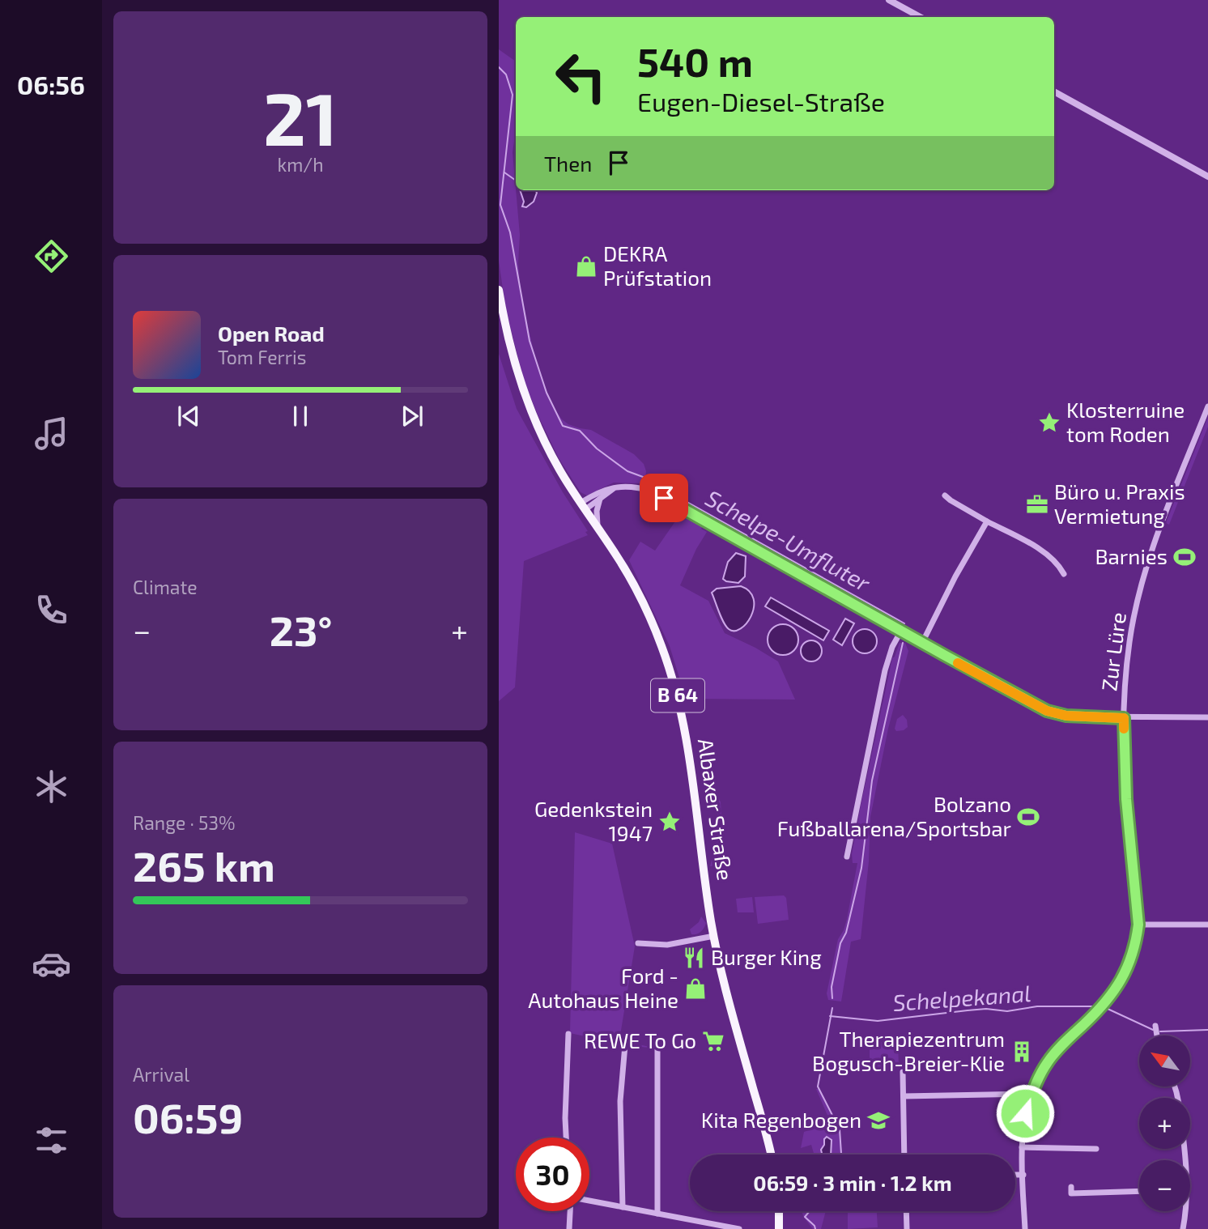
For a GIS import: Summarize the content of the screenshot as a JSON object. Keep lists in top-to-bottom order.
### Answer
{
  "streets": {
    "main road": ["B 64", "Albaxer Straße"],
    "street": ["Zur Lüre"]
  },
  "water": ["Schelpe-Umfluter", "Schelpekanal"],
  "places": {
    "shop": ["DEKRA Prüfstation", "Ford - Autohaus Heine"],
    "place": ["Klosterruine tom Roden", "Gedenkstein 1947"],
    "office": ["Büro u. Praxis Vermietung"],
    "sports": ["Barnies", "Bolzano Fußballarena/Sportsbar"],
    "restaurant": ["Burger King"],
    "supermarket": ["REWE To Go"],
    "building": ["Therapiezentrum Bogusch-Breier-Klie"],
    "school or university": ["Kita Regenbogen"]
  },
  "north": "top left",
  "page": {
    "tabs": "06:56",
    "tile": [
      ["21", "km/h"],
      "Climate",
      ["Range · 53%", "265 km"],
      ["Arrival", "06:59"]
    ],
    "turn": ["540 m", "Eugen-Diesel-Straße"],
    "then": "Then",
    "song": ["Open Road", "Tom Ferris"],
    "heat": ["−", "23°", "+"],
    "map_buttons": ["+", "−"],
    "limit": "30",
    "trip": "06:59 · 3 min · 1.2 km"
  }
}
